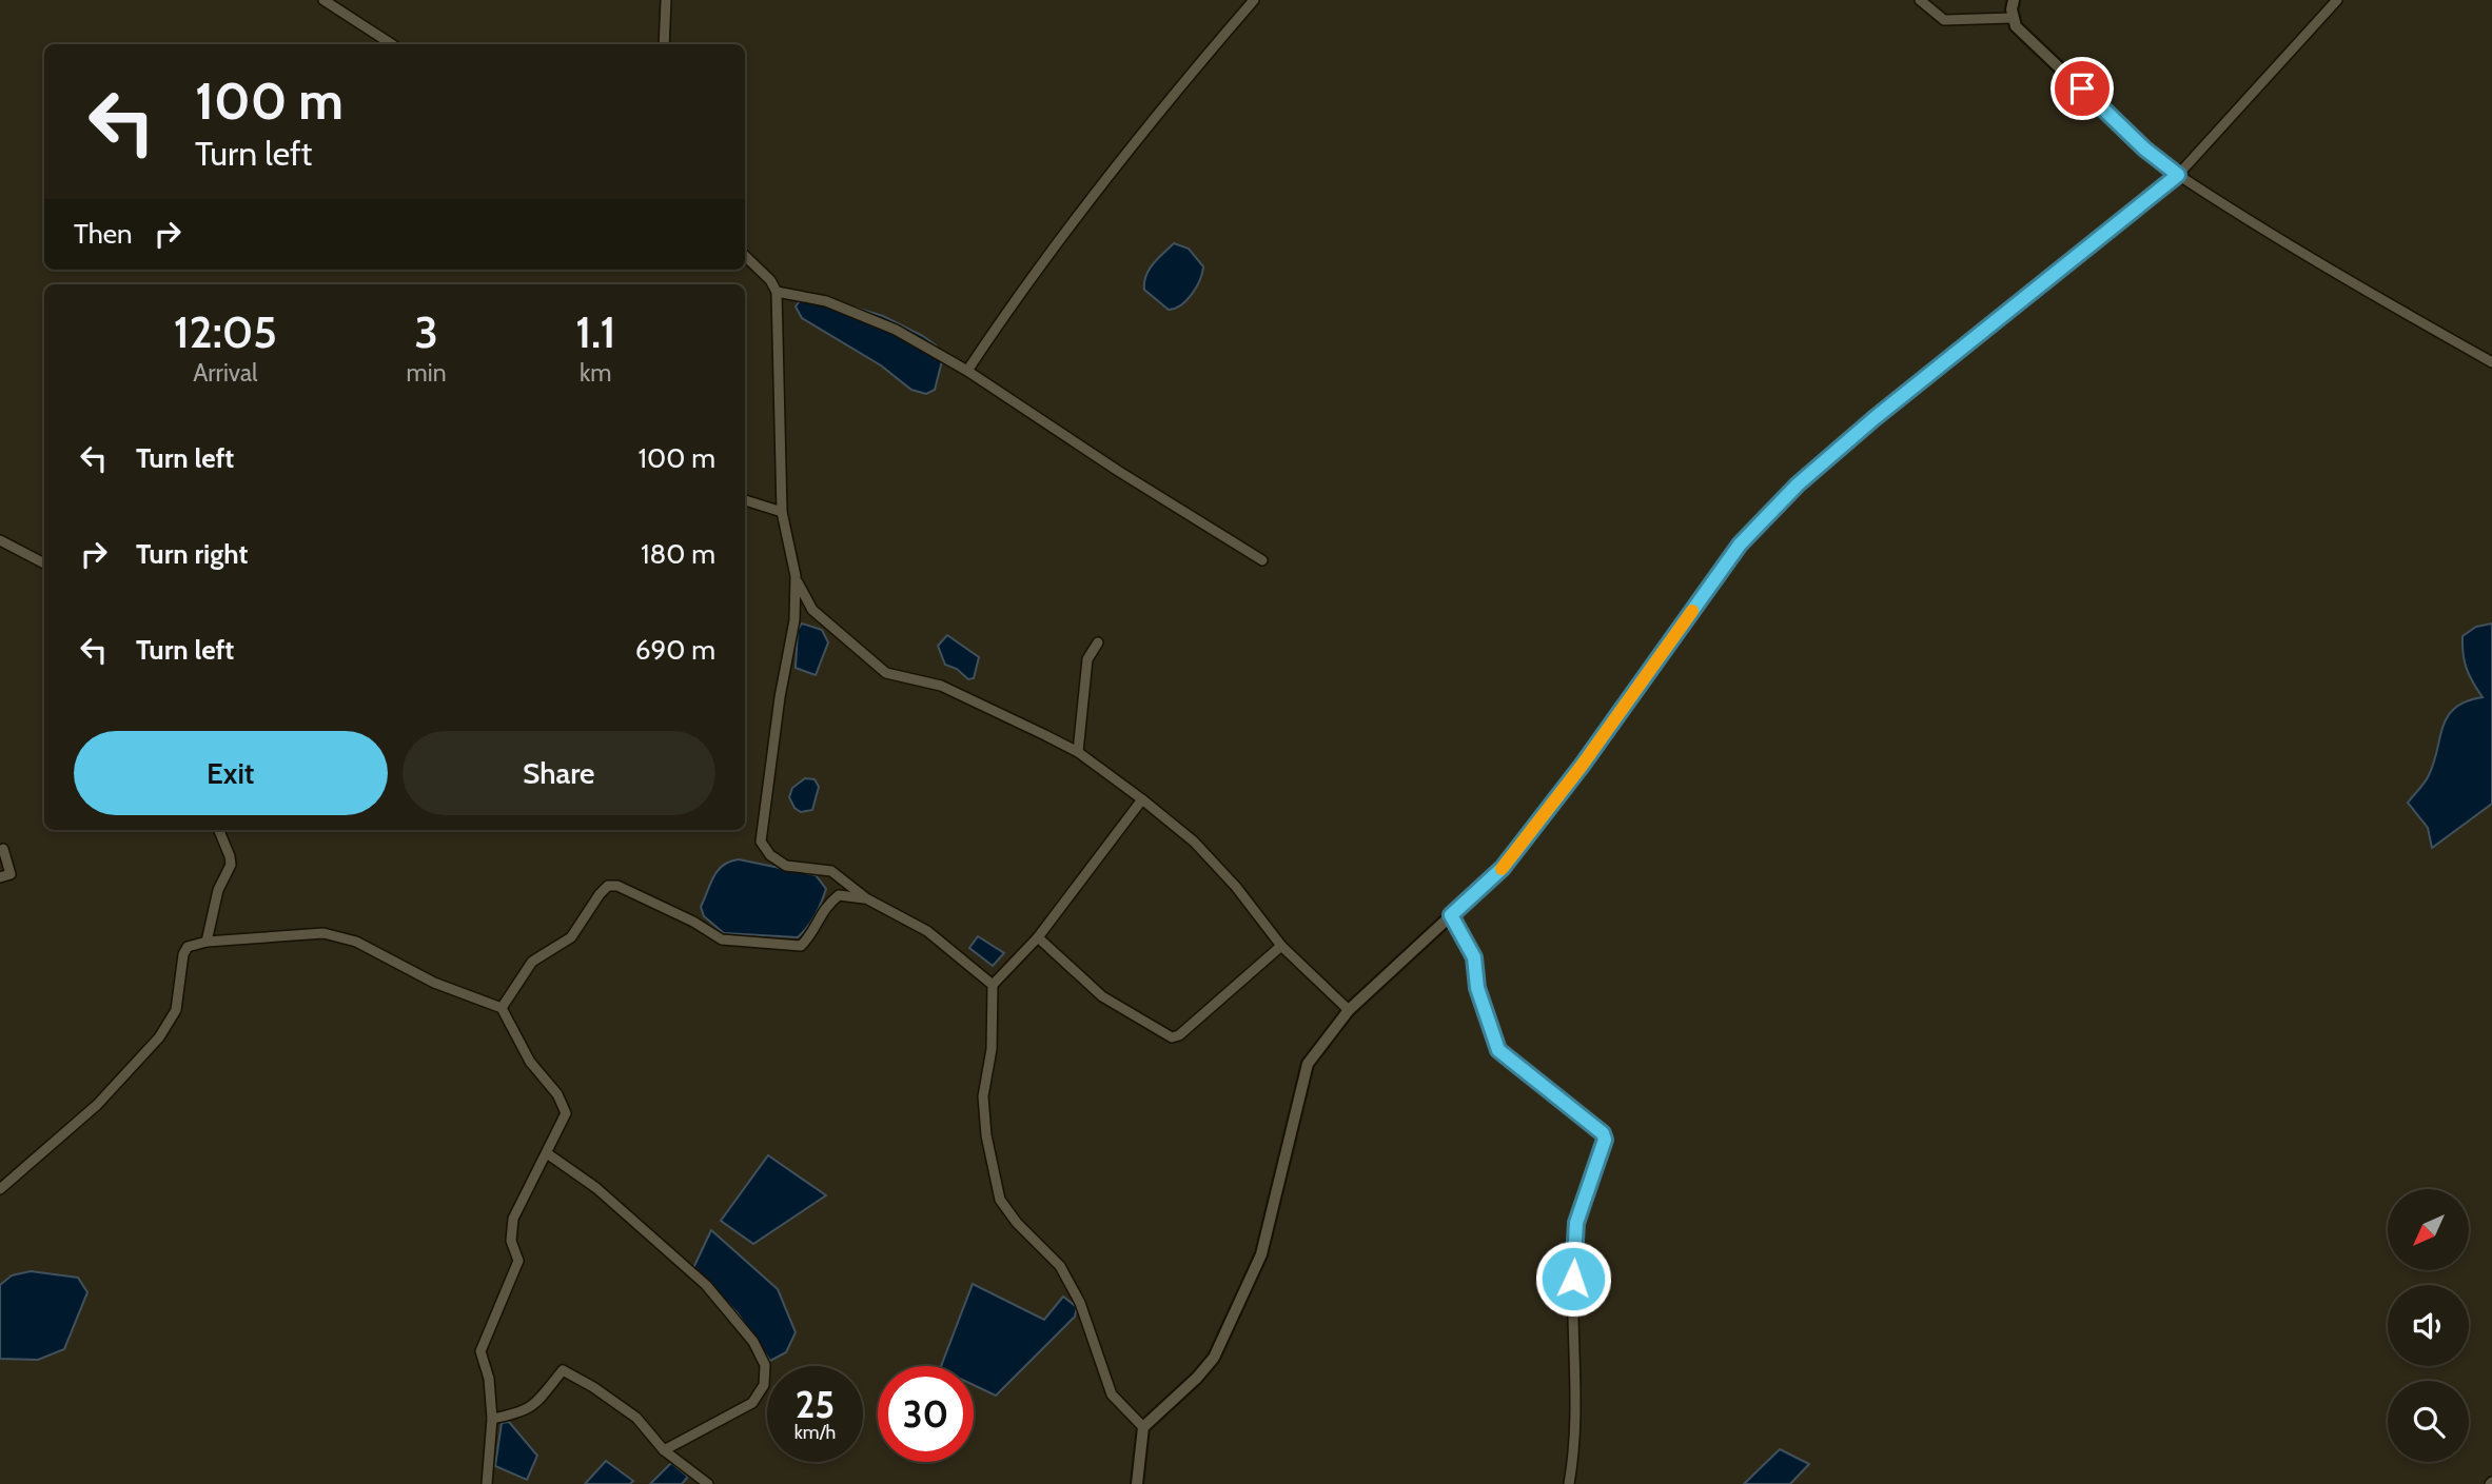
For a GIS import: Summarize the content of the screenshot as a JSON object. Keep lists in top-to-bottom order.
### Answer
{
  "north": "bottom left",
  "page": {
    "turn": ["100 m", "Turn left"],
    "then": "Then",
    "eta": [
      "12:05",
      "Arrival",
      "3",
      "min",
      "1.1",
      "km"
    ],
    "list": [
      {
        "name": "Turn left",
        "value": "100 m"
      },
      {
        "name": "Turn right",
        "value": "180 m"
      },
      {
        "name": "Turn left",
        "value": "690 m"
      }
    ],
    "buttons": ["Exit", "Share"],
    "speed": "25 km/h",
    "limit": "30"
  }
}
